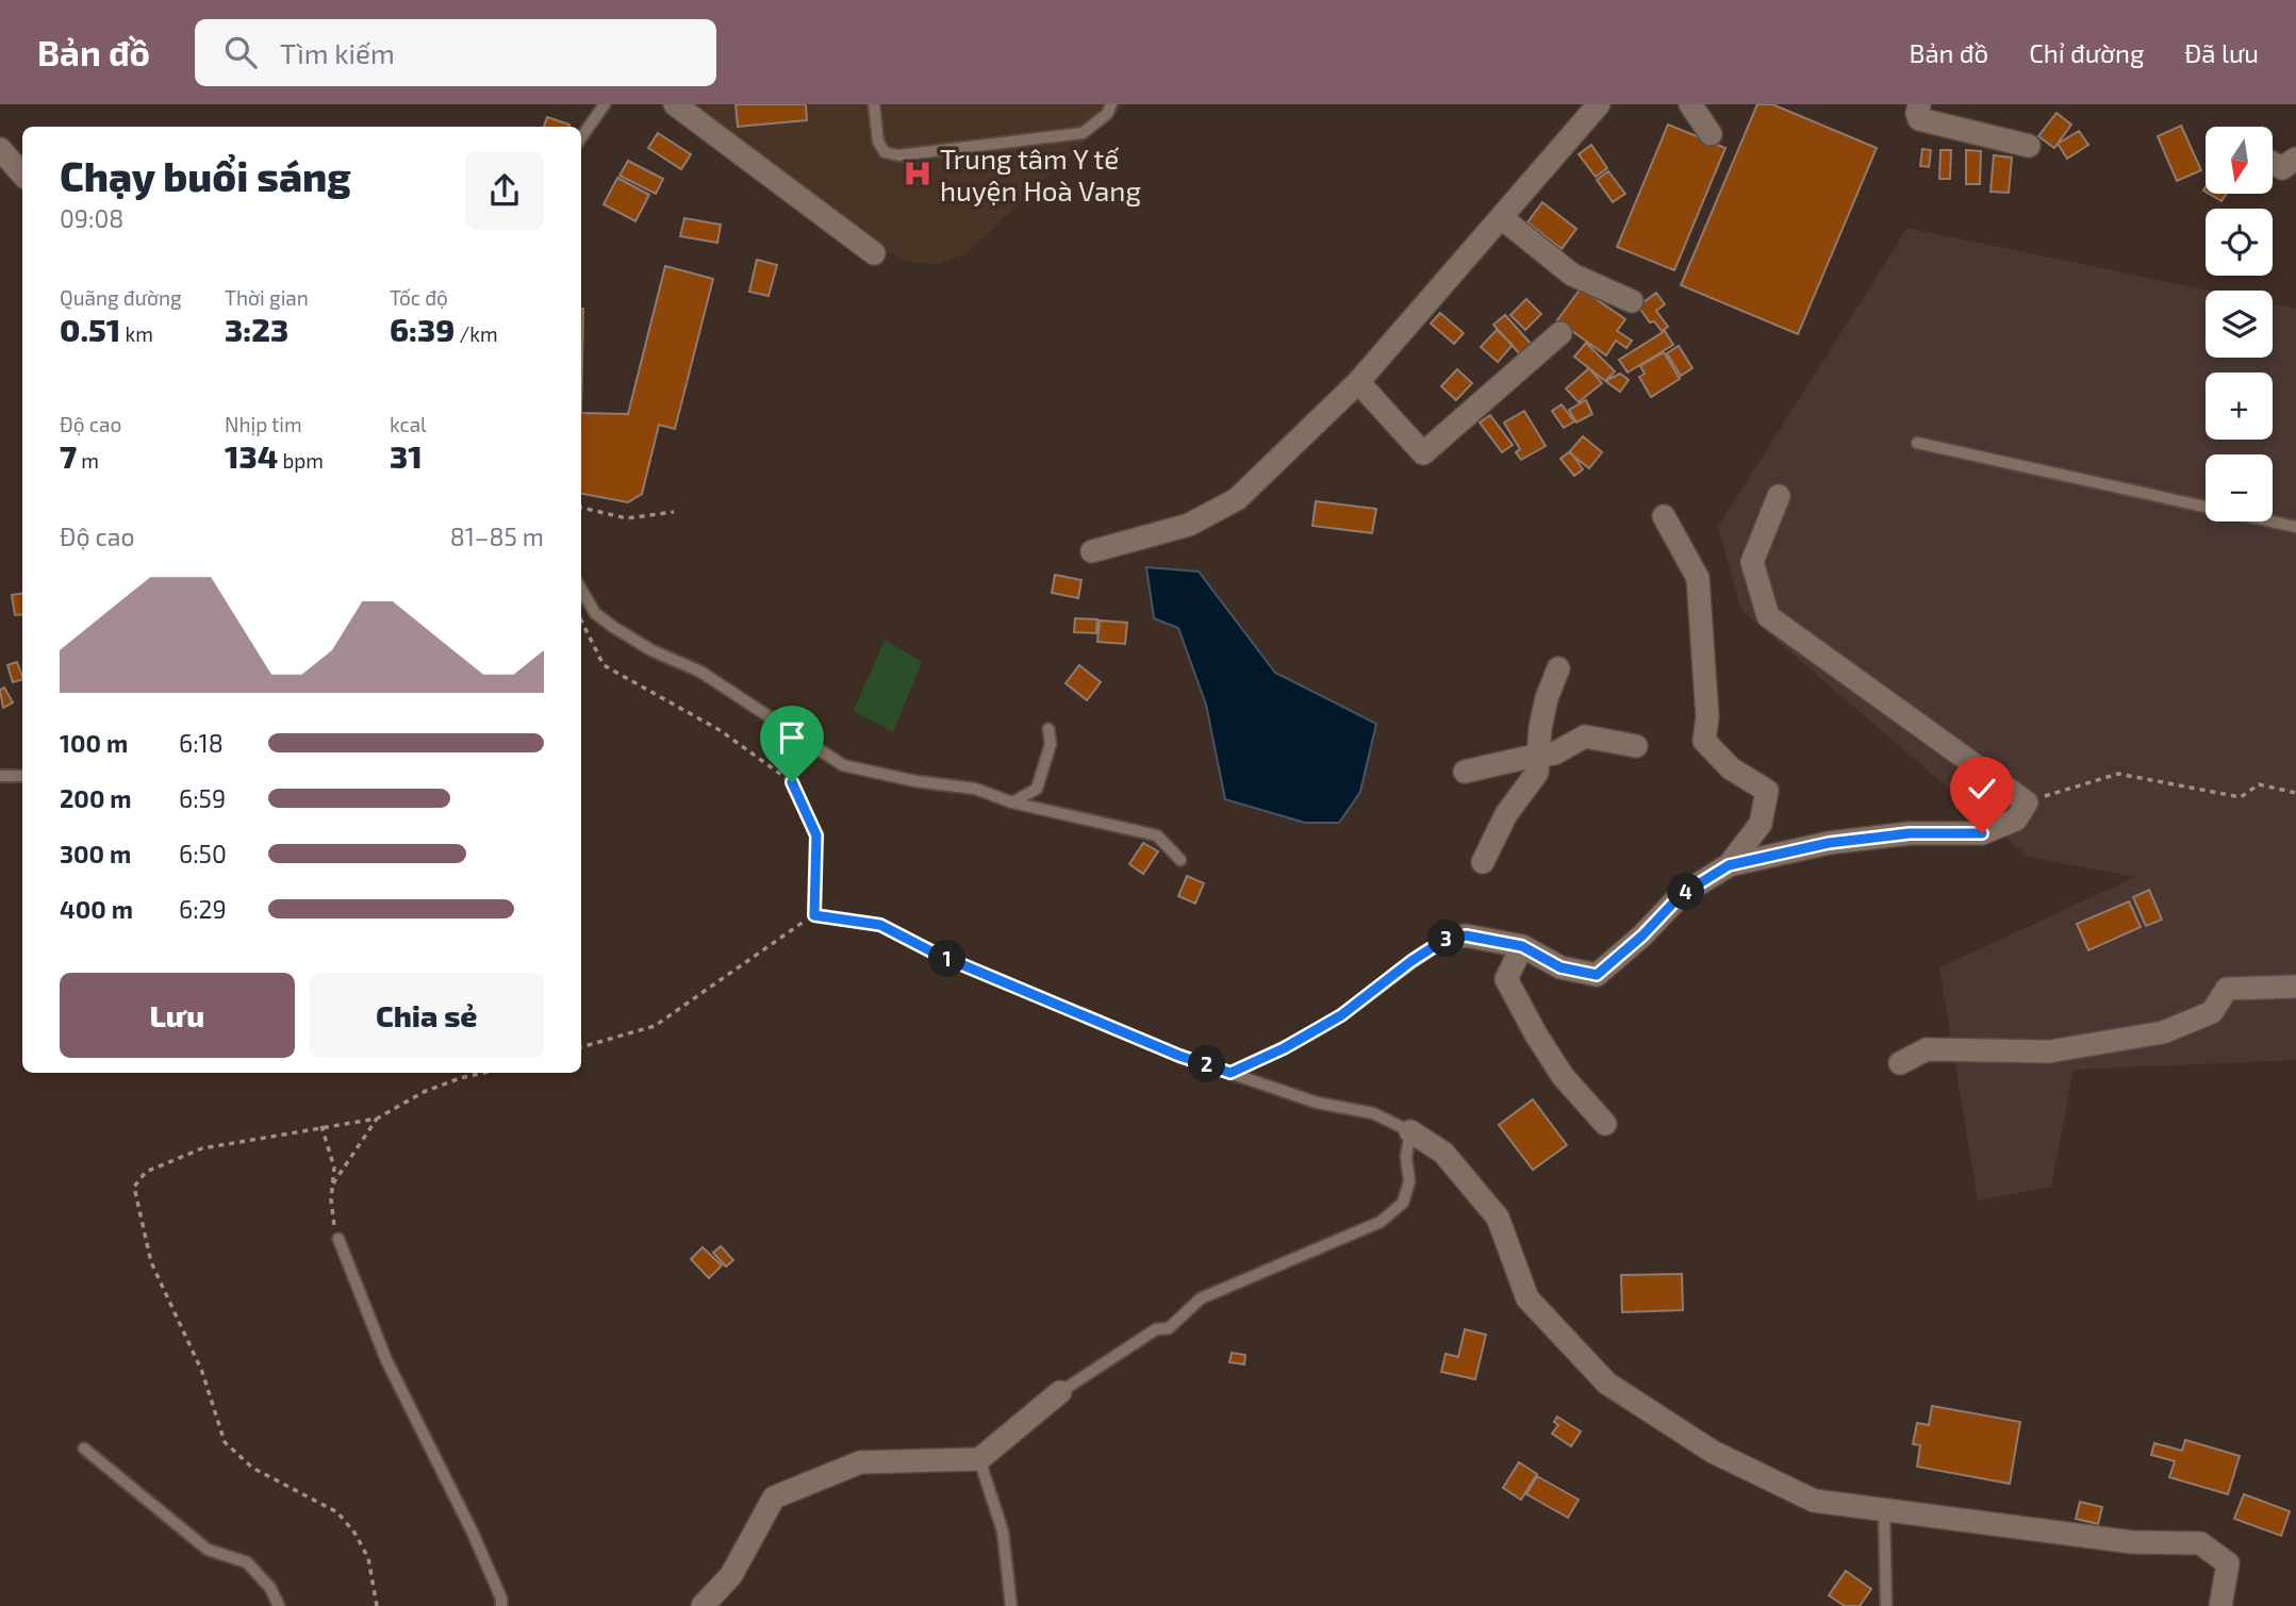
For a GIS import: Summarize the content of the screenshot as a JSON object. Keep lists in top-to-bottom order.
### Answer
{
  "places": {
    "hospital": ["Trung tâm Y tế huyện Hoà Vang"]
  },
  "north": "bottom",
  "page": {
    "header": "Bản đồ",
    "search": "Tìm kiếm",
    "nav": ["Bản đồ", "Chỉ đường", "Đã lưu"],
    "map_buttons": ["+", "−"],
    "heading": ["Chạy buổi sáng", "09:08"],
    "stats": [
      ["Quãng đường", "0.51 km"],
      ["Thời gian", "3:23"],
      ["Tốc độ", "6:39 /km"],
      ["Độ cao", "7 m"],
      ["Nhịp tim", "134 bpm"],
      ["kcal", "31"]
    ],
    "chart": ["Độ cao", "81–85 m"],
    "list": [
      {
        "name": "100 m",
        "note": "6:18"
      },
      {
        "name": "200 m",
        "note": "6:59"
      },
      {
        "name": "300 m",
        "note": "6:50"
      },
      {
        "name": "400 m",
        "note": "6:29"
      }
    ],
    "pins": [
      "4",
      "3",
      "1",
      "2"
    ],
    "buttons": ["Lưu", "Chia sẻ"]
  }
}
